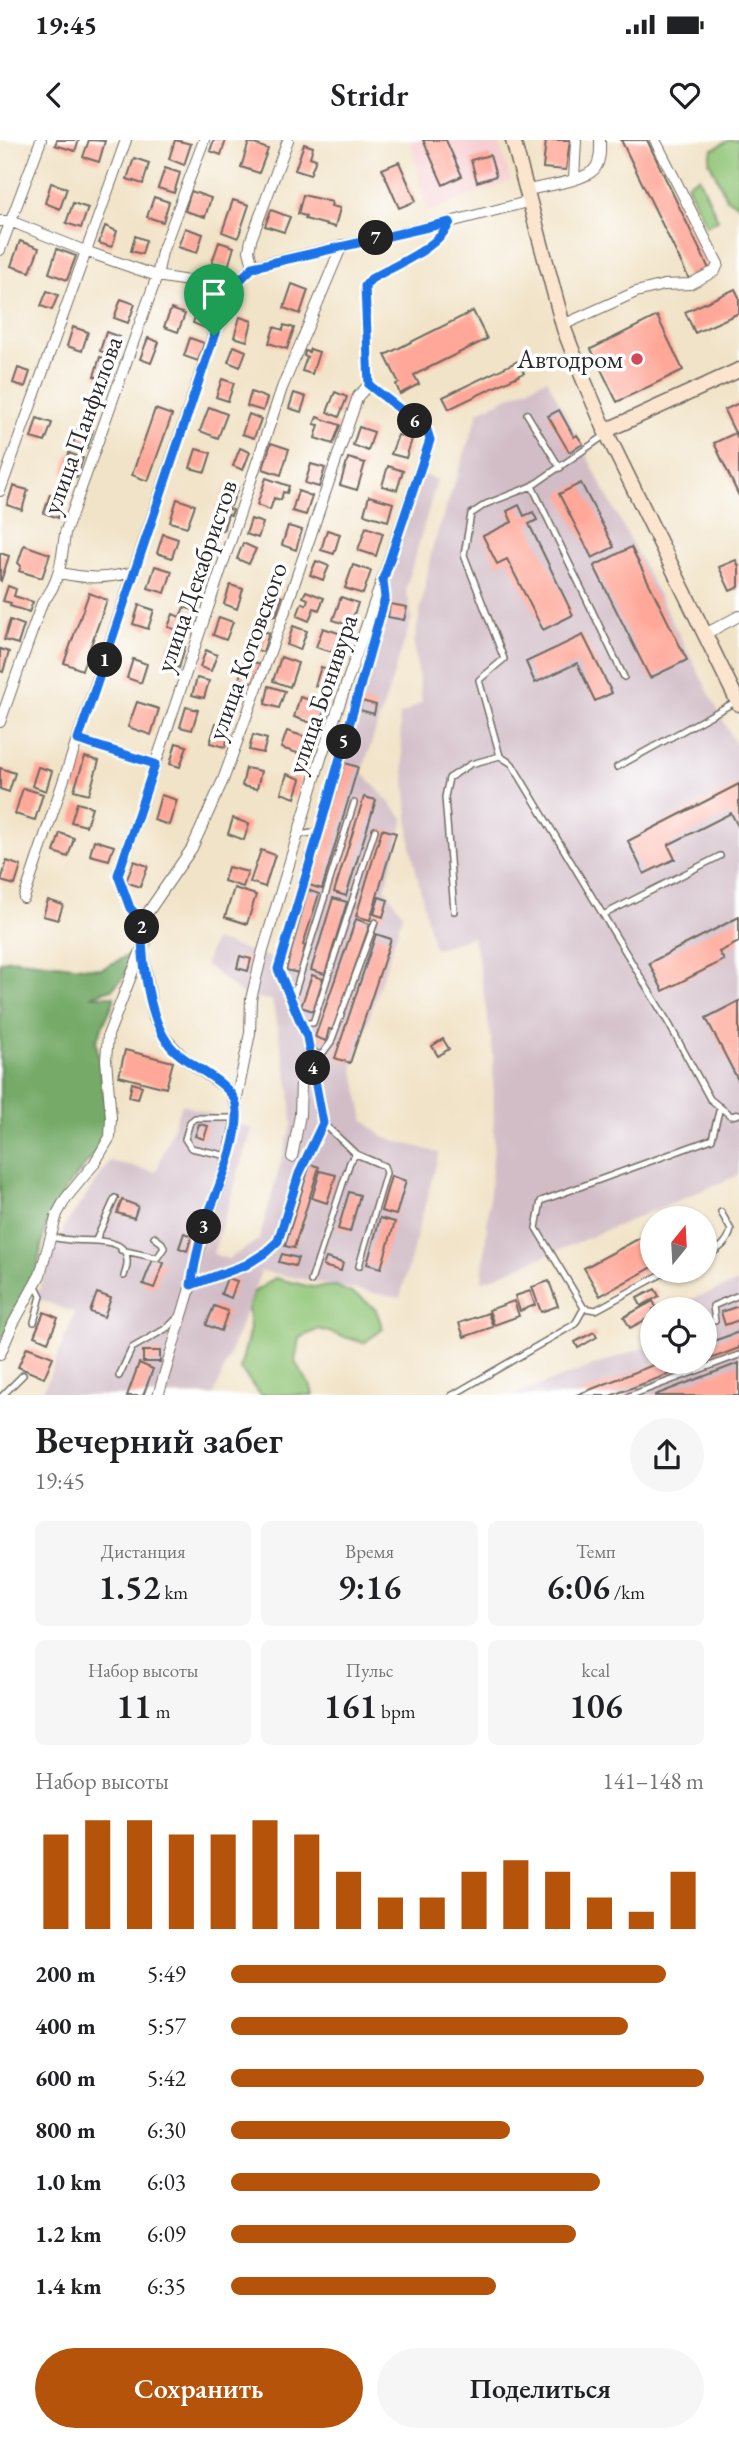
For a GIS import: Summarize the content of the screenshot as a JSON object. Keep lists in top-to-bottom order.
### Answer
{
  "streets": {
    "street": [
      "улица Панфилова",
      "улица Декабристов",
      "улица Котовского",
      "улица Бонивура"
    ]
  },
  "crossings": [
    ["улица Декабристов", "улица Котовского"]
  ],
  "places": ["Автодром"],
  "north": "top",
  "page": {
    "status": "19:45",
    "header": "Stridr",
    "pins": [
      "7",
      "6",
      "1",
      "5",
      "2",
      "4",
      "3"
    ],
    "heading": ["Вечерний забег", "19:45"],
    "stats": [
      ["Дистанция", "1.52 km"],
      ["Время", "9:16"],
      ["Темп", "6:06 /km"],
      ["Набор высоты", "11 m"],
      ["Пульс", "161 bpm"],
      ["kcal", "106"]
    ],
    "chart": ["Набор высоты", "141–148 m"],
    "list": [
      {
        "name": "200 m",
        "note": "5:49"
      },
      {
        "name": "400 m",
        "note": "5:57"
      },
      {
        "name": "600 m",
        "note": "5:42"
      },
      {
        "name": "800 m",
        "note": "6:30"
      },
      {
        "name": "1.0 km",
        "note": "6:03"
      },
      {
        "name": "1.2 km",
        "note": "6:09"
      },
      {
        "name": "1.4 km",
        "note": "6:35"
      }
    ],
    "buttons": ["Сохранить", "Поделиться"]
  }
}
